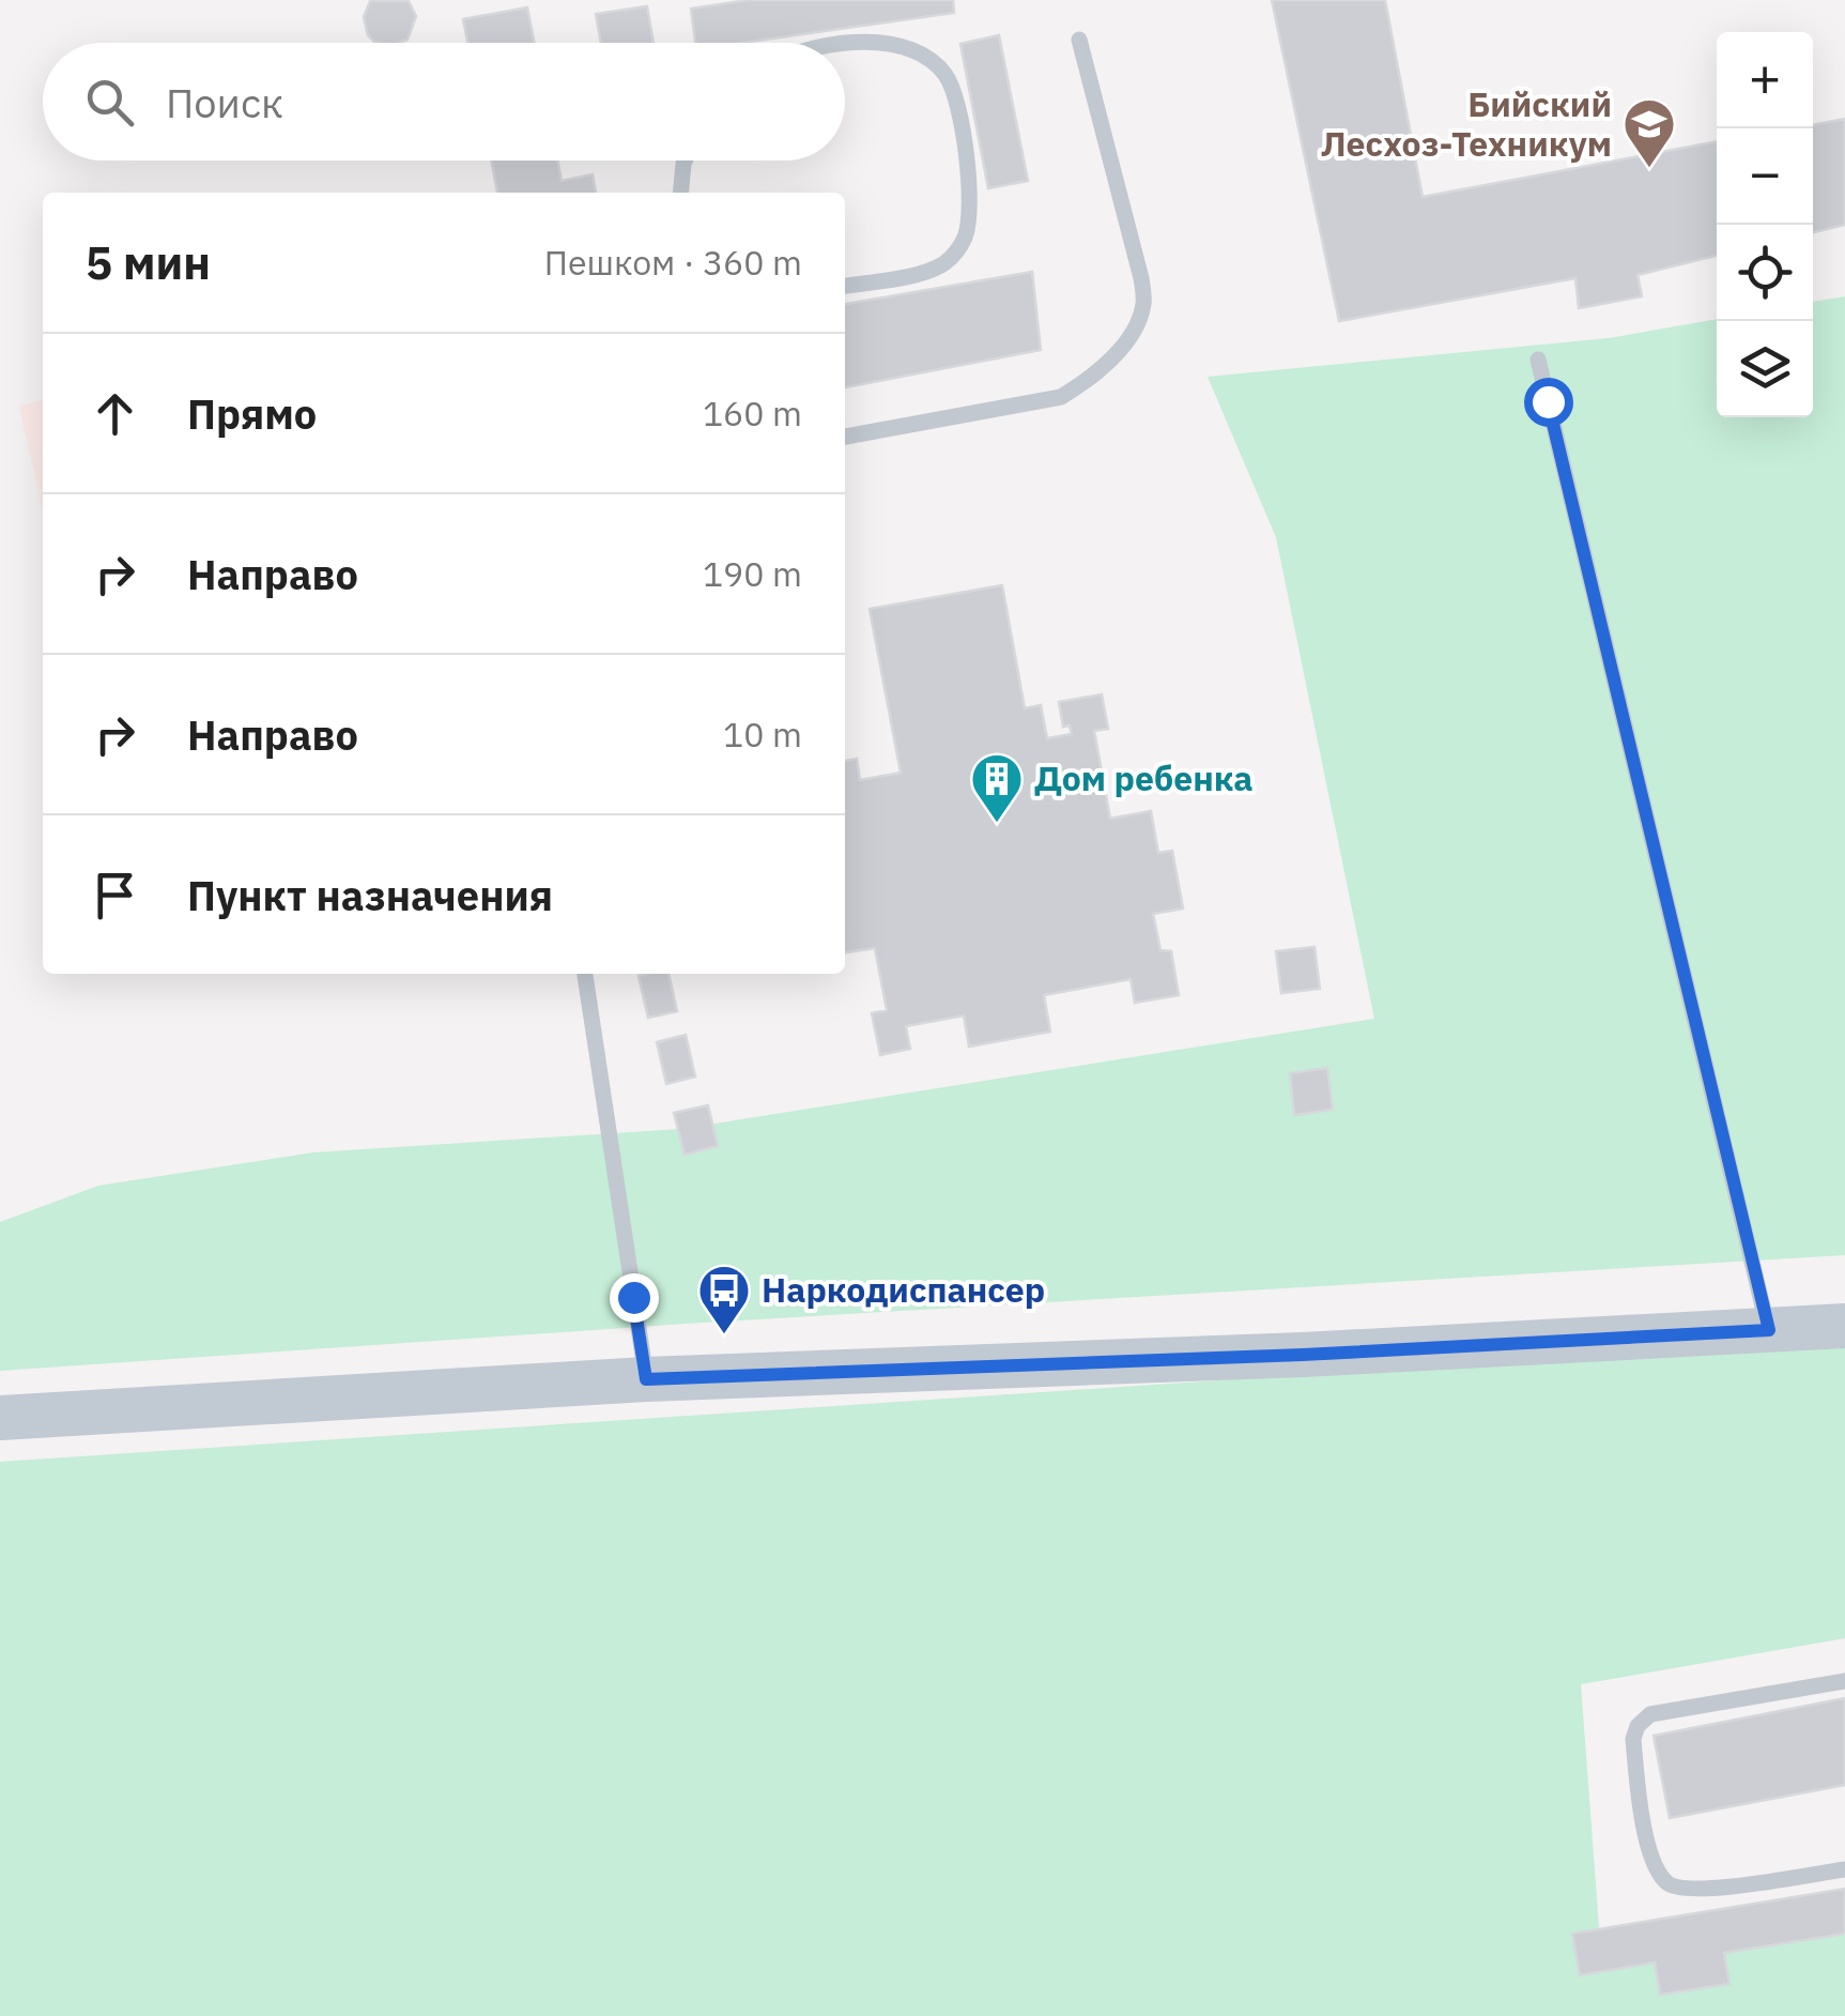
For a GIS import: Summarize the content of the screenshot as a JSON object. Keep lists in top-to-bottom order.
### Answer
{
  "places": {
    "school or university": ["Бийский Лесхоз-Техникум"],
    "building": ["Дом ребенка"],
    "bus stop": ["Наркодиспансер"]
  },
  "page": {
    "map_buttons": ["+", "−"],
    "search": "Поиск",
    "heading": ["5 мин", "Пешком · 360 m"],
    "list": [
      ["Прямо", "160 m"],
      ["Направо", "190 m"],
      ["Направо", "10 m"],
      "Пункт назначения"
    ]
  }
}
